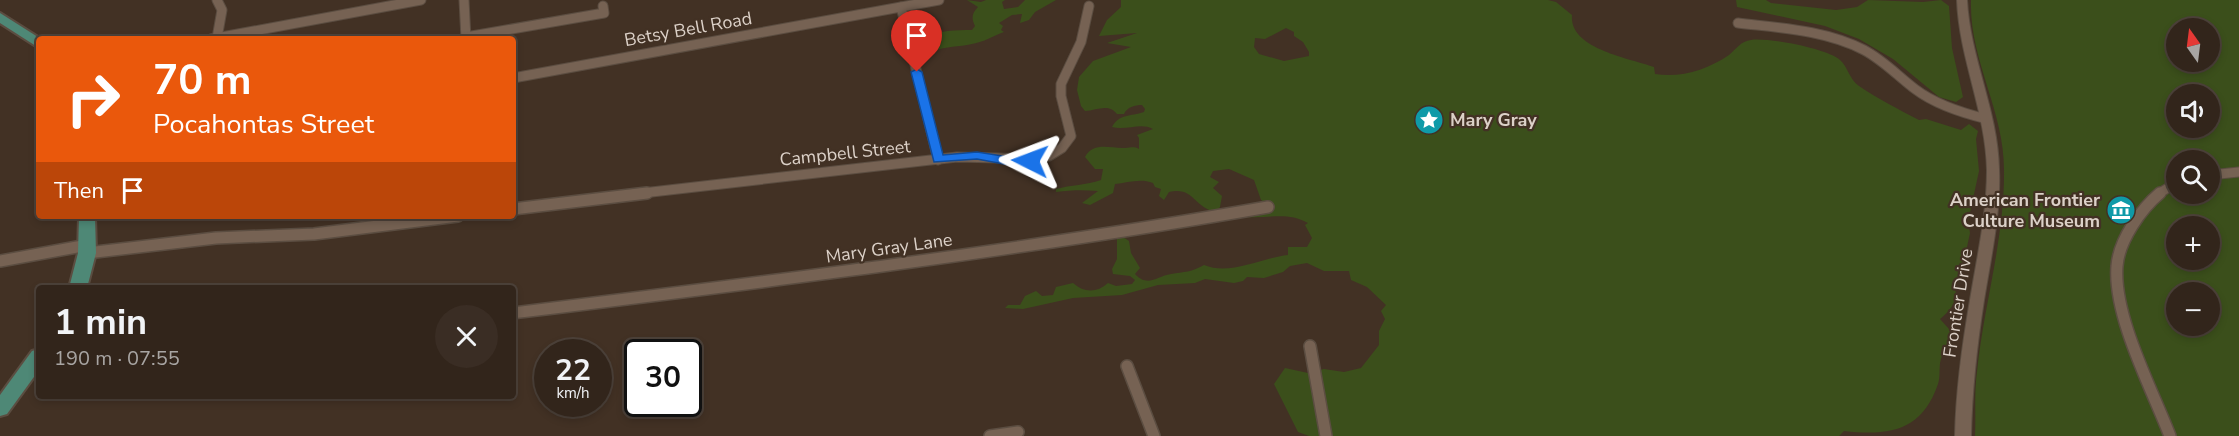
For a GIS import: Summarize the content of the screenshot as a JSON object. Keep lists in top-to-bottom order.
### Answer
{
  "streets": {
    "street": [
      "Betsy Bell Road",
      "Campbell Street",
      "Mary Gray Lane",
      "Frontier Drive"
    ]
  },
  "places": {
    "place": ["Mary Gray"],
    "museum": ["American Frontier Culture Museum"]
  },
  "north": "top",
  "page": {
    "map_buttons": ["+", "−"],
    "turn": ["70 m", "Pocahontas Street"],
    "then": "Then",
    "heading": ["1 min", "190 m · 07:55"],
    "speed": "22 km/h",
    "limit": "30"
  }
}
